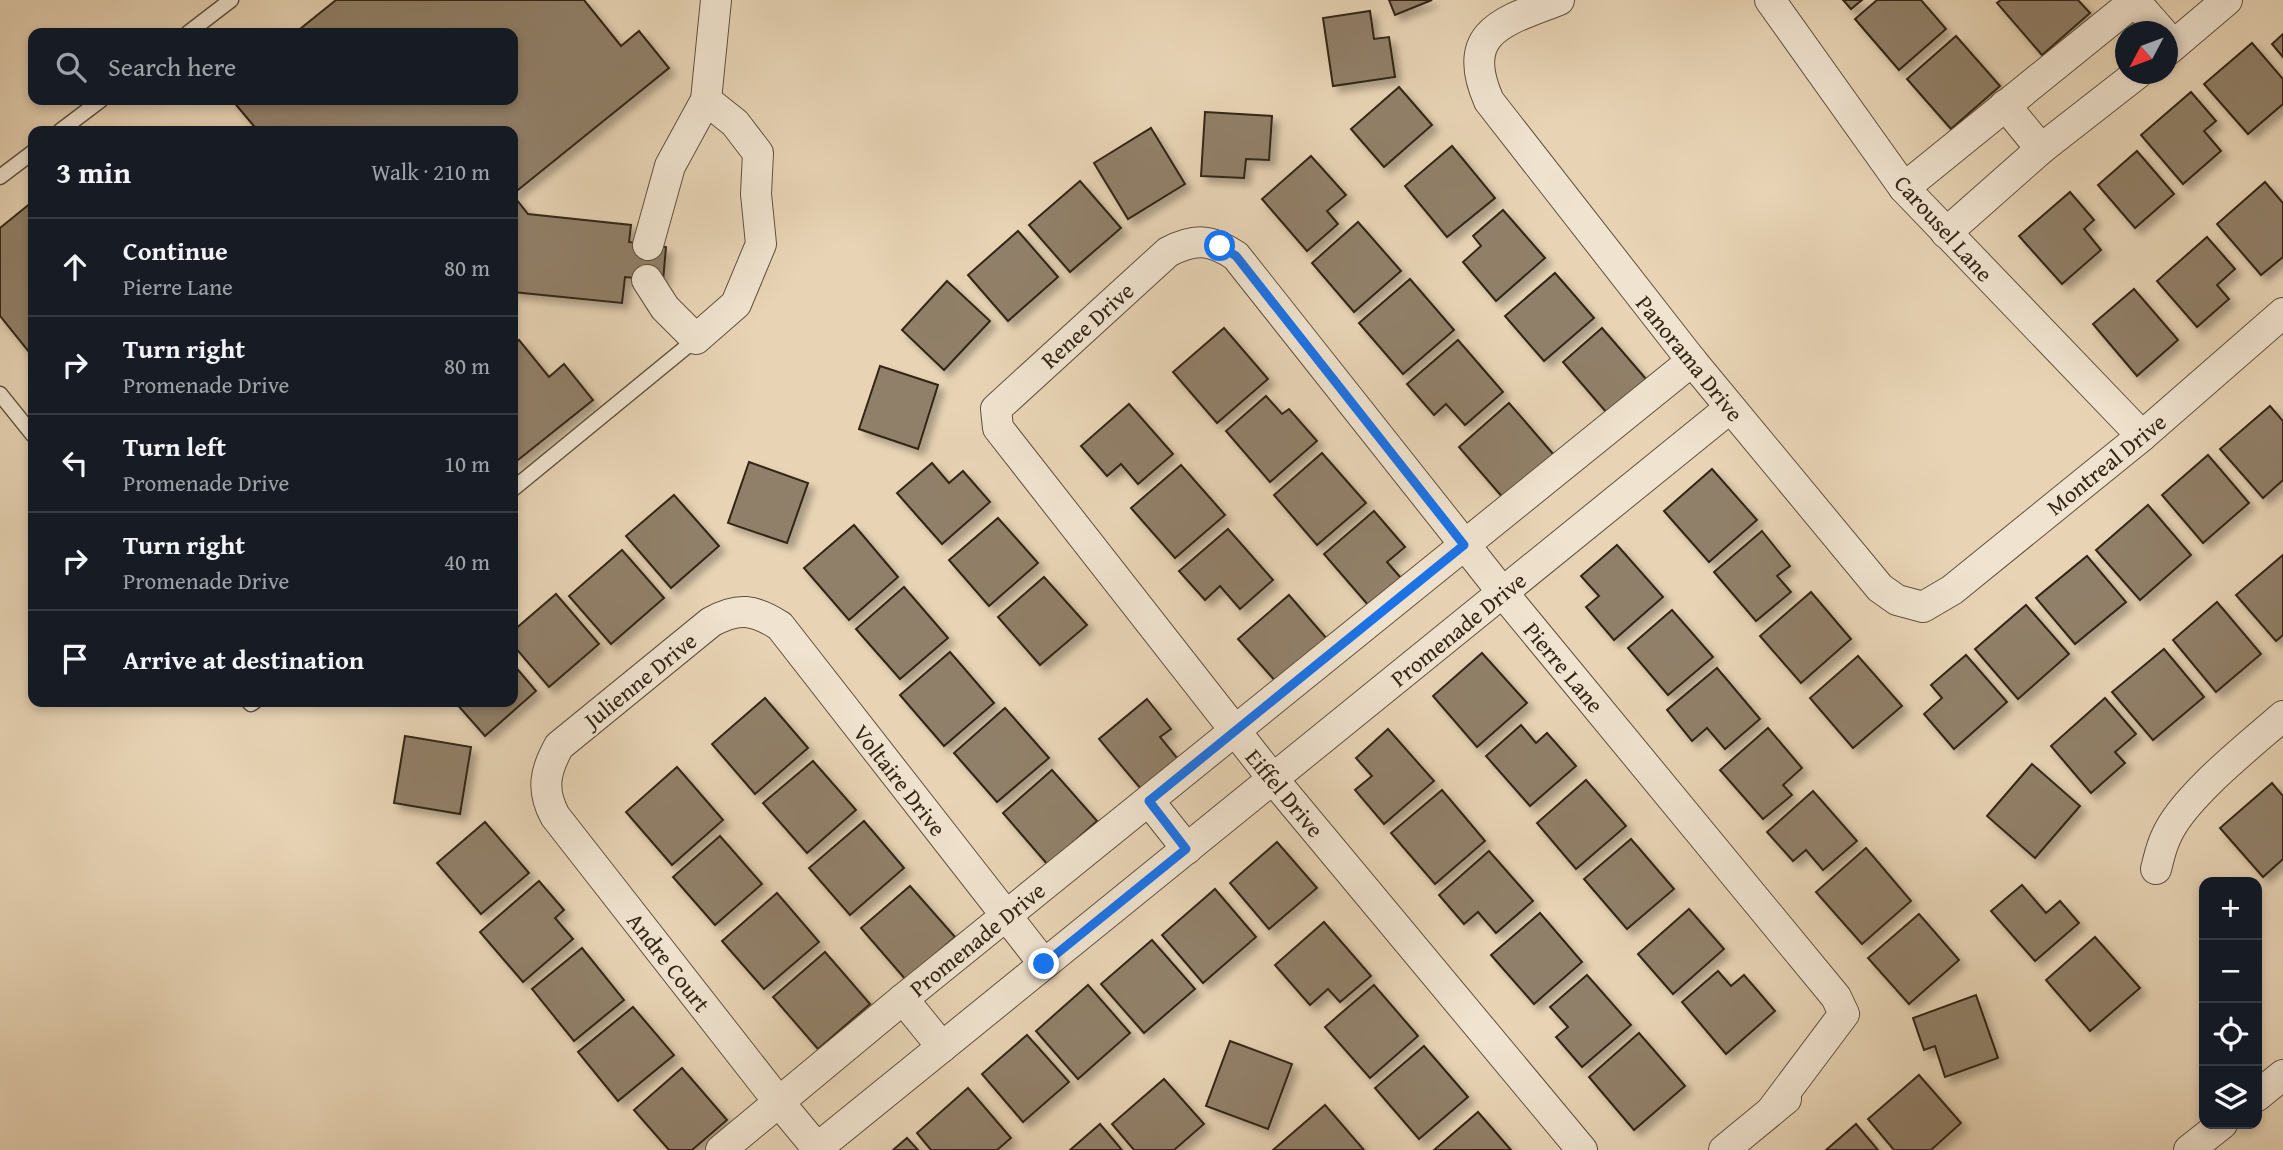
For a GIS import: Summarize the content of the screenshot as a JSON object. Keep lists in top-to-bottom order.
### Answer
{
  "streets": {
    "street": [
      "Carousel Lane",
      "Renee Drive",
      "Panorama Drive",
      "Montreal Drive",
      "Promenade Drive",
      "Pierre Lane",
      "Julienne Drive",
      "Voltaire Drive",
      "Eiffel Drive",
      "Andre Court"
    ]
  },
  "crossings": [
    ["Carousel Lane", "Montreal Drive"],
    ["Renee Drive", "Pierre Lane"],
    ["Renee Drive", "Eiffel Drive"],
    ["Panorama Drive", "Montreal Drive"],
    ["Panorama Drive", "Promenade Drive"],
    ["Promenade Drive", "Pierre Lane"],
    ["Promenade Drive", "Voltaire Drive"],
    ["Promenade Drive", "Eiffel Drive"],
    ["Promenade Drive", "Andre Court"],
    ["Julienne Drive", "Voltaire Drive"],
    ["Julienne Drive", "Andre Court"]
  ],
  "north": "bottom left",
  "page": {
    "search": "Search here",
    "heading": ["3 min", "Walk · 210 m"],
    "list": [
      ["Continue", "Pierre Lane", "80 m"],
      ["Turn right", "Promenade Drive", "80 m"],
      ["Turn left", "Promenade Drive", "10 m"],
      ["Turn right", "Promenade Drive", "40 m"],
      "Arrive at destination"
    ],
    "map_buttons": ["+", "−"]
  }
}
